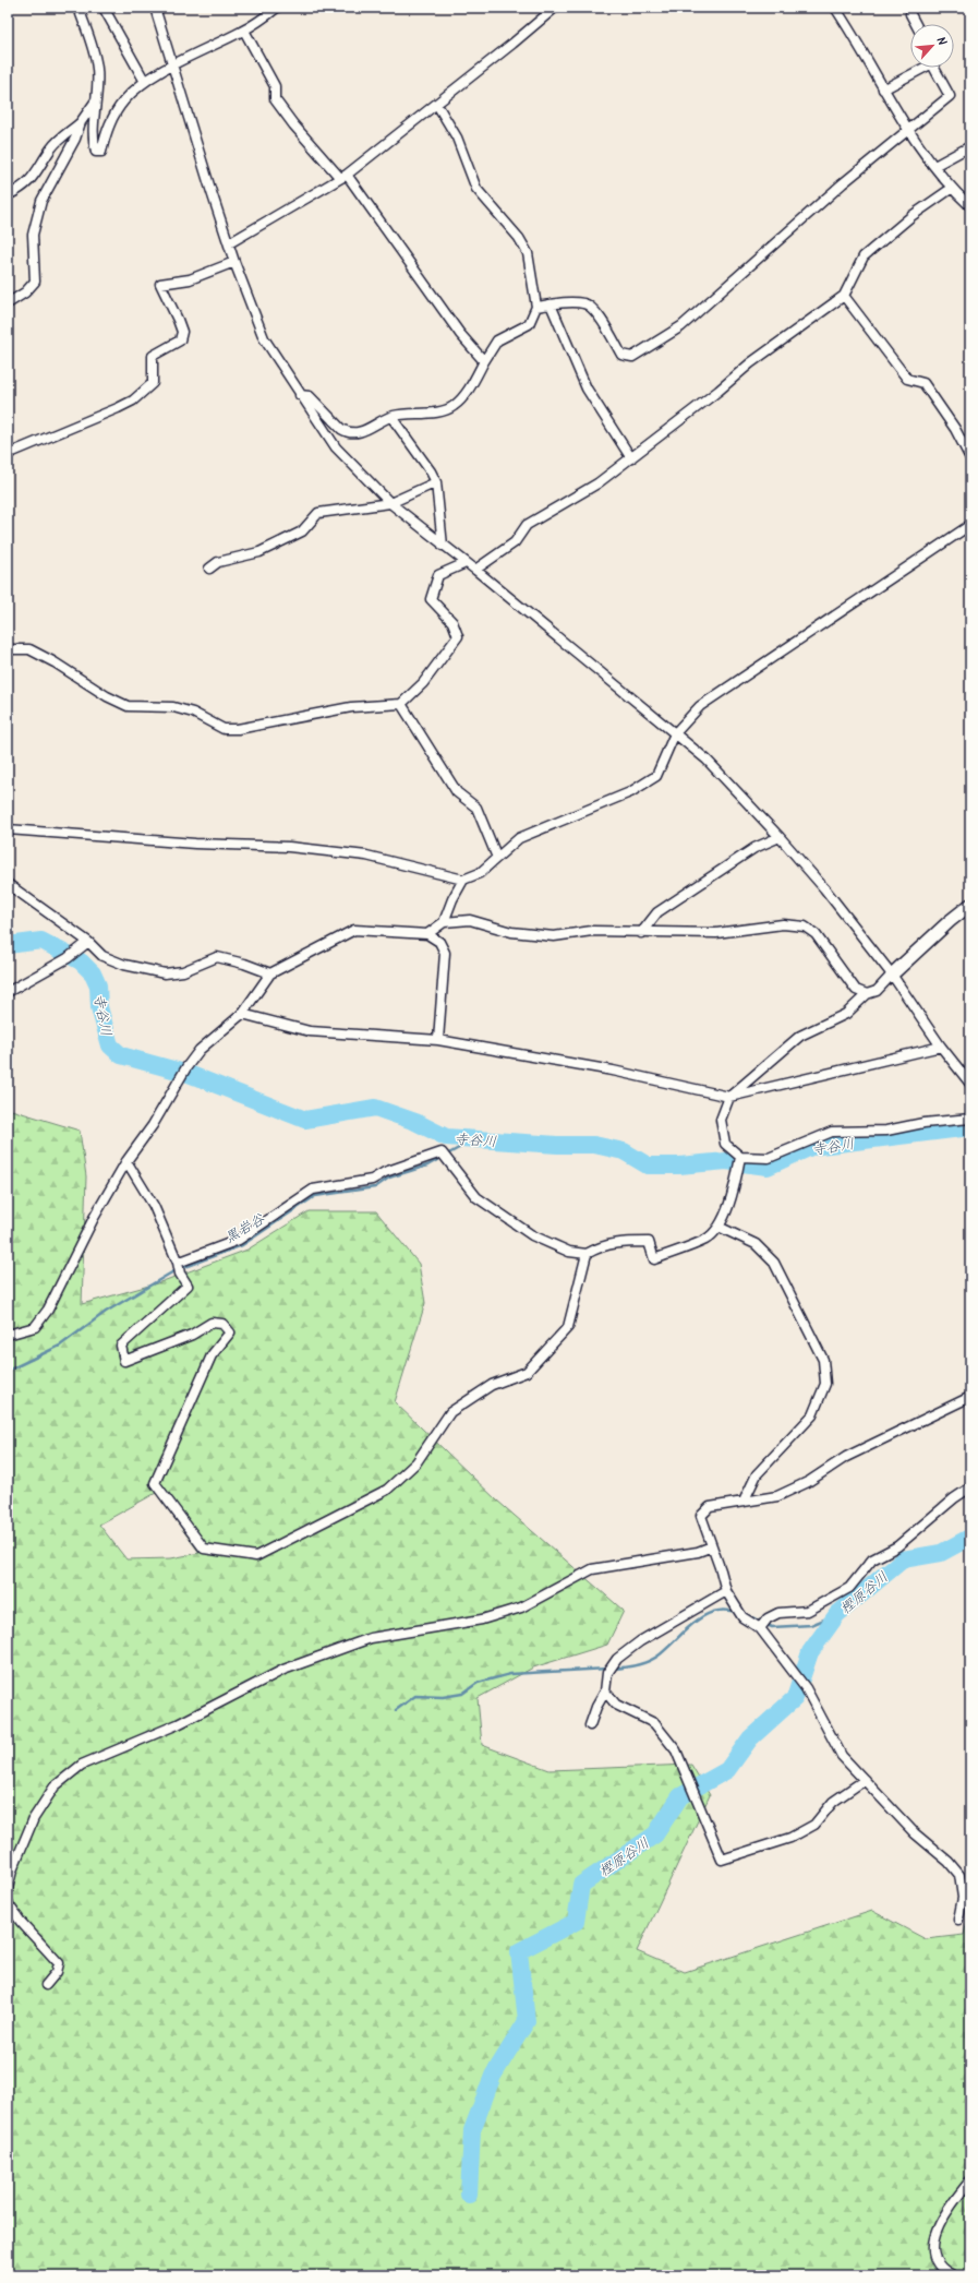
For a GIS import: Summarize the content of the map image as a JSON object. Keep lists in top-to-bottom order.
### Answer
{
  "water": ["寺谷川", "黒岩谷", "樫原谷川"],
  "north": "top right"
}
